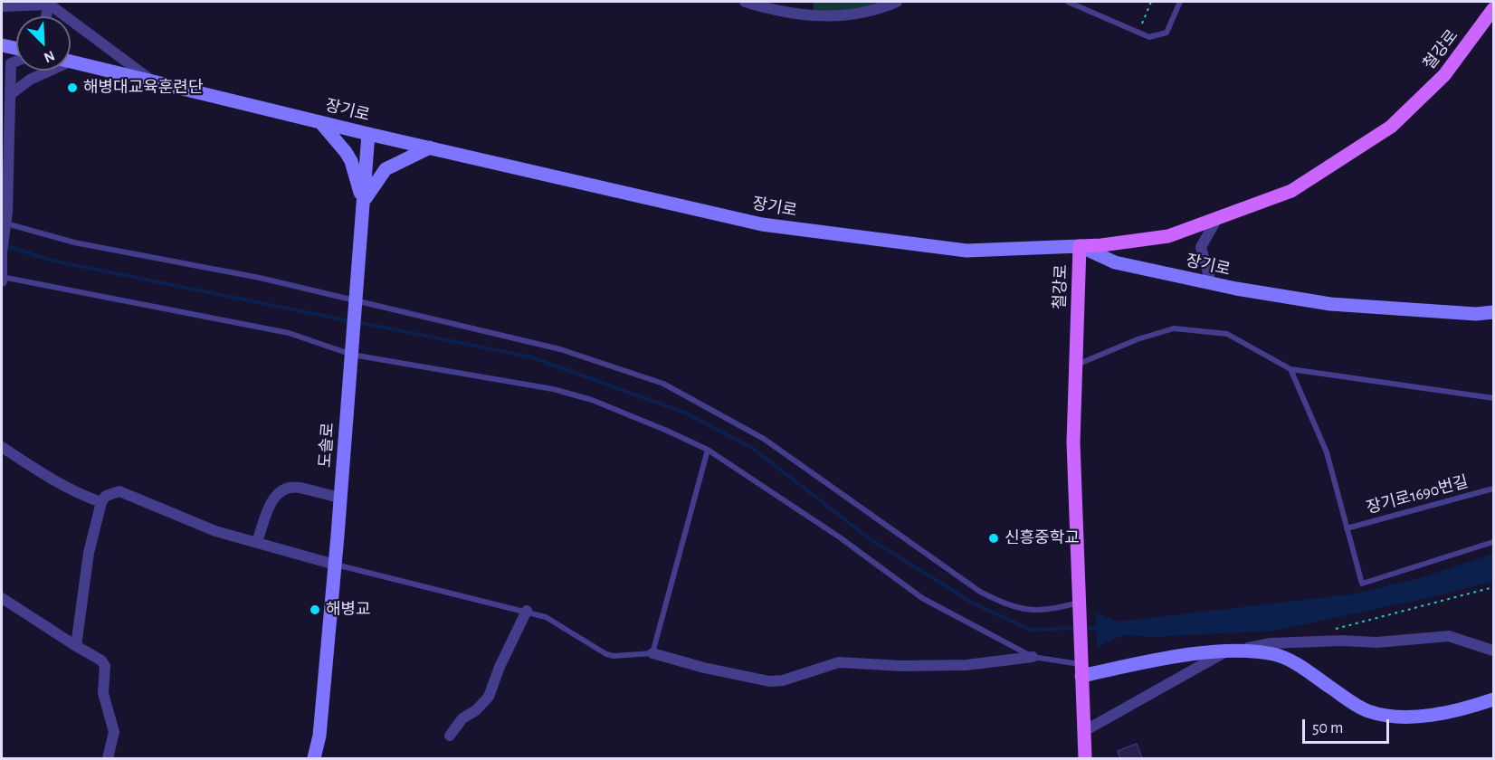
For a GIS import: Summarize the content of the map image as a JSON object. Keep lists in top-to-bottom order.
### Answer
{
  "streets": {
    "main road": ["철강로", "장기로", "도솔로"],
    "lane": ["장기로1690번길"]
  },
  "crossings": [
    ["철강로", "장기로"],
    ["장기로", "도솔로"]
  ],
  "places": ["해병대교육훈련단", "신흥중학교", "해병교"],
  "scale_bar": "50 m",
  "north": "bottom right"
}
